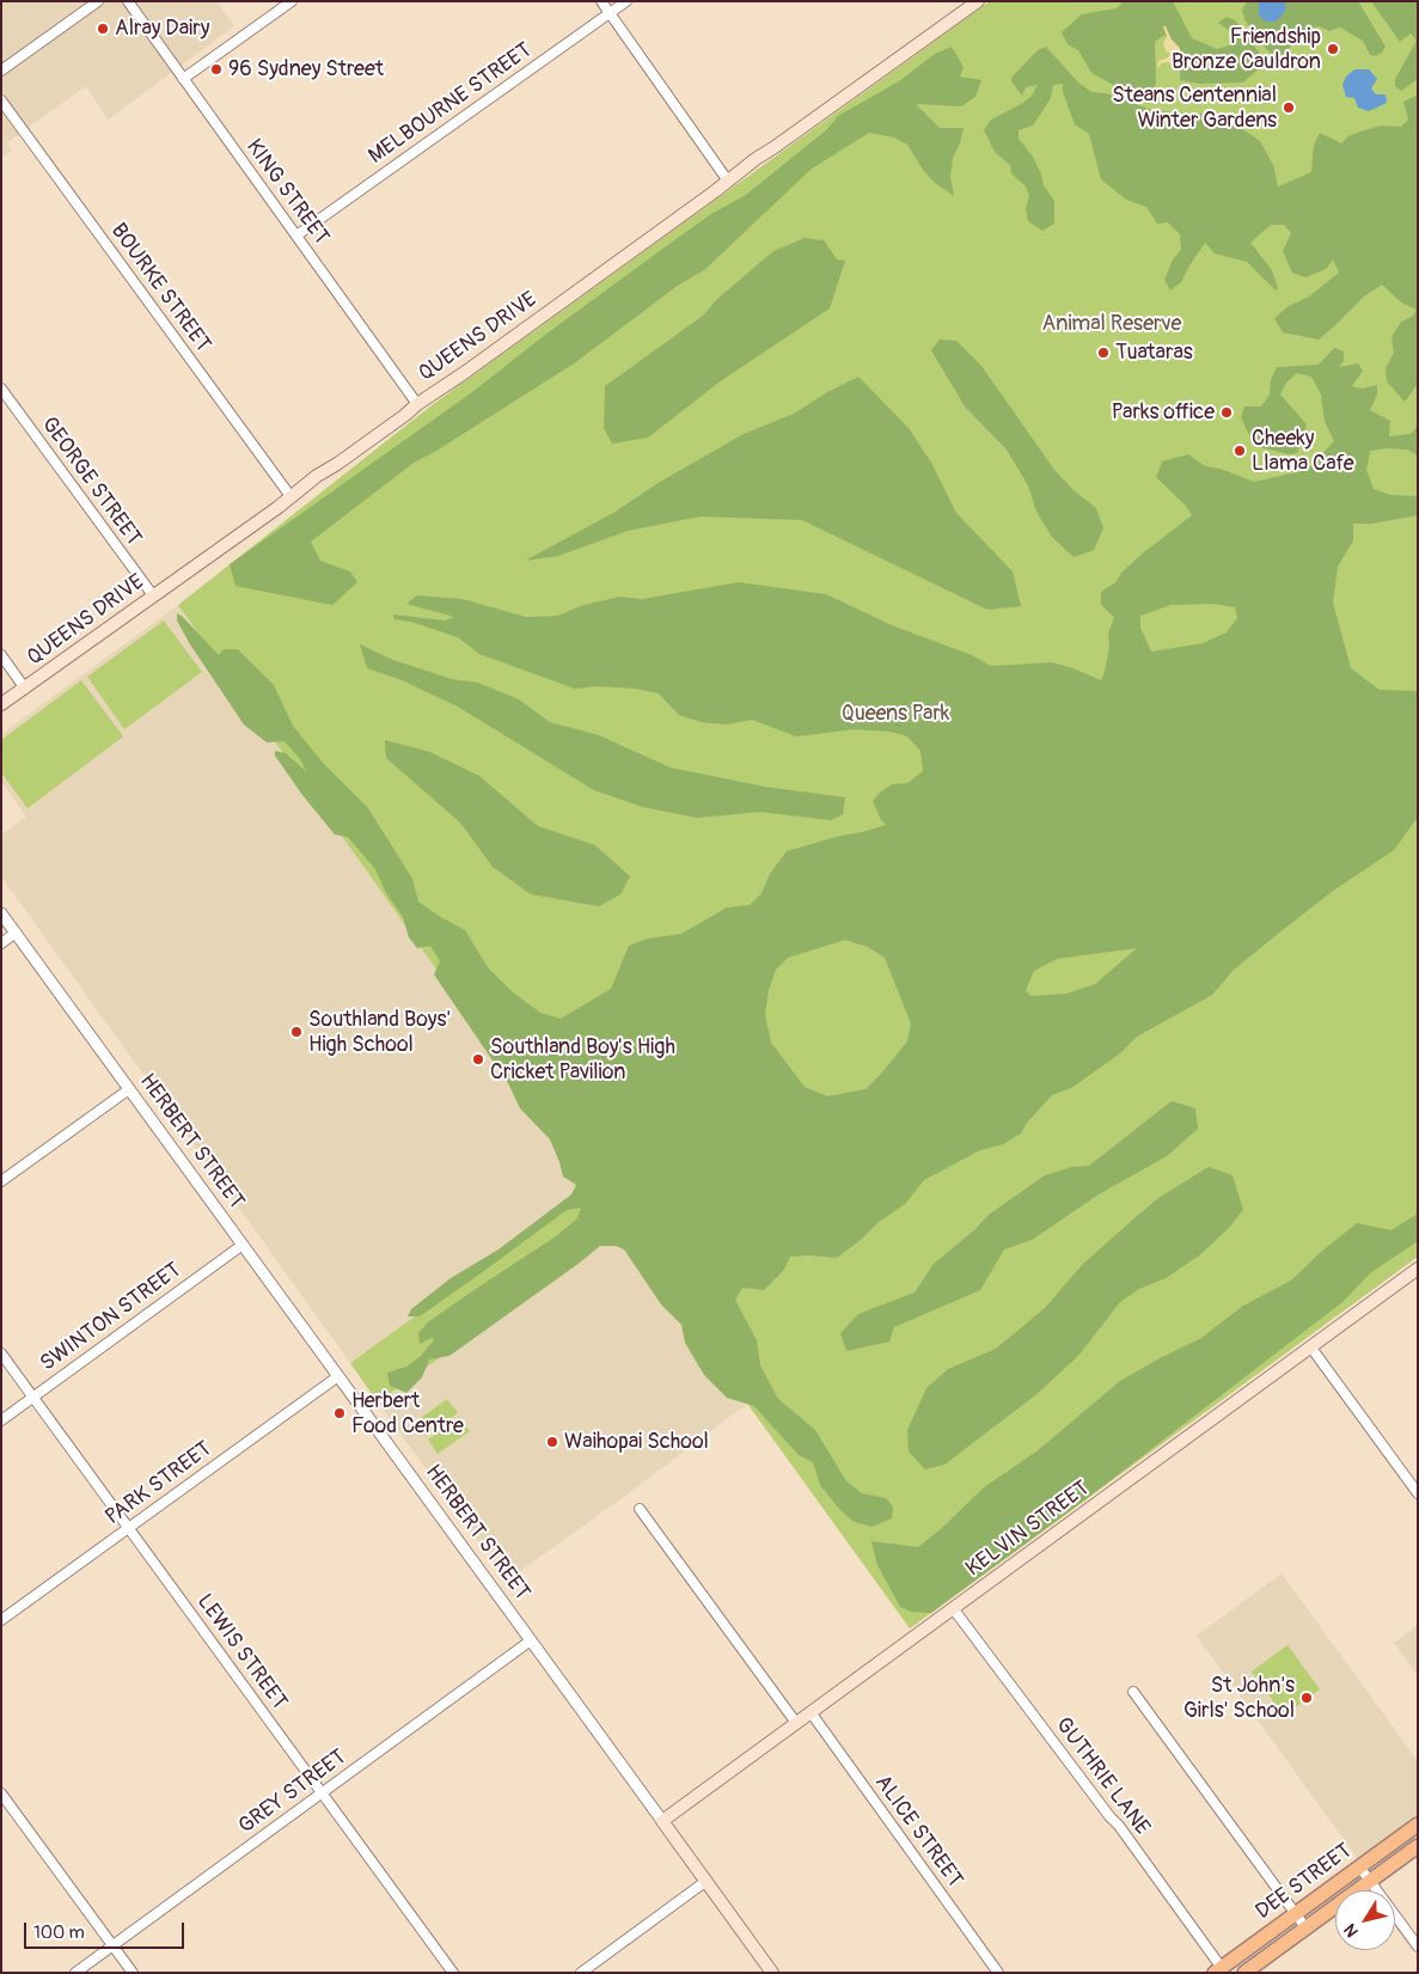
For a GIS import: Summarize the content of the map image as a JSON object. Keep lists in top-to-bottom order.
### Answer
{
  "streets": {
    "main road": [
      "QUEENS DRIVE",
      "HERBERT STREET",
      "KELVIN STREET",
      "DEE STREET"
    ],
    "street": [
      "MELBOURNE STREET",
      "KING STREET",
      "BOURKE STREET",
      "GEORGE STREET",
      "SWINTON STREET",
      "PARK STREET",
      "LEWIS STREET",
      "GUTHRIE LANE",
      "GREY STREET",
      "ALICE STREET"
    ]
  },
  "crossings": [
    ["MELBOURNE STREET", "KING STREET"],
    ["KING STREET", "QUEENS DRIVE"],
    ["BOURKE STREET", "QUEENS DRIVE"],
    ["QUEENS DRIVE", "GEORGE STREET"],
    ["HERBERT STREET", "SWINTON STREET"],
    ["HERBERT STREET", "PARK STREET"],
    ["HERBERT STREET", "KELVIN STREET"],
    ["HERBERT STREET", "GREY STREET"],
    ["SWINTON STREET", "LEWIS STREET"],
    ["PARK STREET", "LEWIS STREET"],
    ["KELVIN STREET", "GUTHRIE LANE"],
    ["KELVIN STREET", "ALICE STREET"],
    ["LEWIS STREET", "GREY STREET"],
    ["GUTHRIE LANE", "DEE STREET"]
  ],
  "parks": ["Animal Reserve", "Queens Park"],
  "places": [
    "Alray Dairy",
    "Friendship Bronze Cauldron",
    "96 Sydney Street",
    "Steans Centennial Winter Gardens",
    "Tuataras",
    "Parks office",
    "Cheeky Llama Cafe",
    "Southland Boys' High School",
    "Southland Boy's High Cricket Pavilion",
    "Herbert Food Centre",
    "Waihopai School",
    "St John's Girls' School"
  ],
  "scale_bar": "100 m",
  "north": "bottom left"
}
